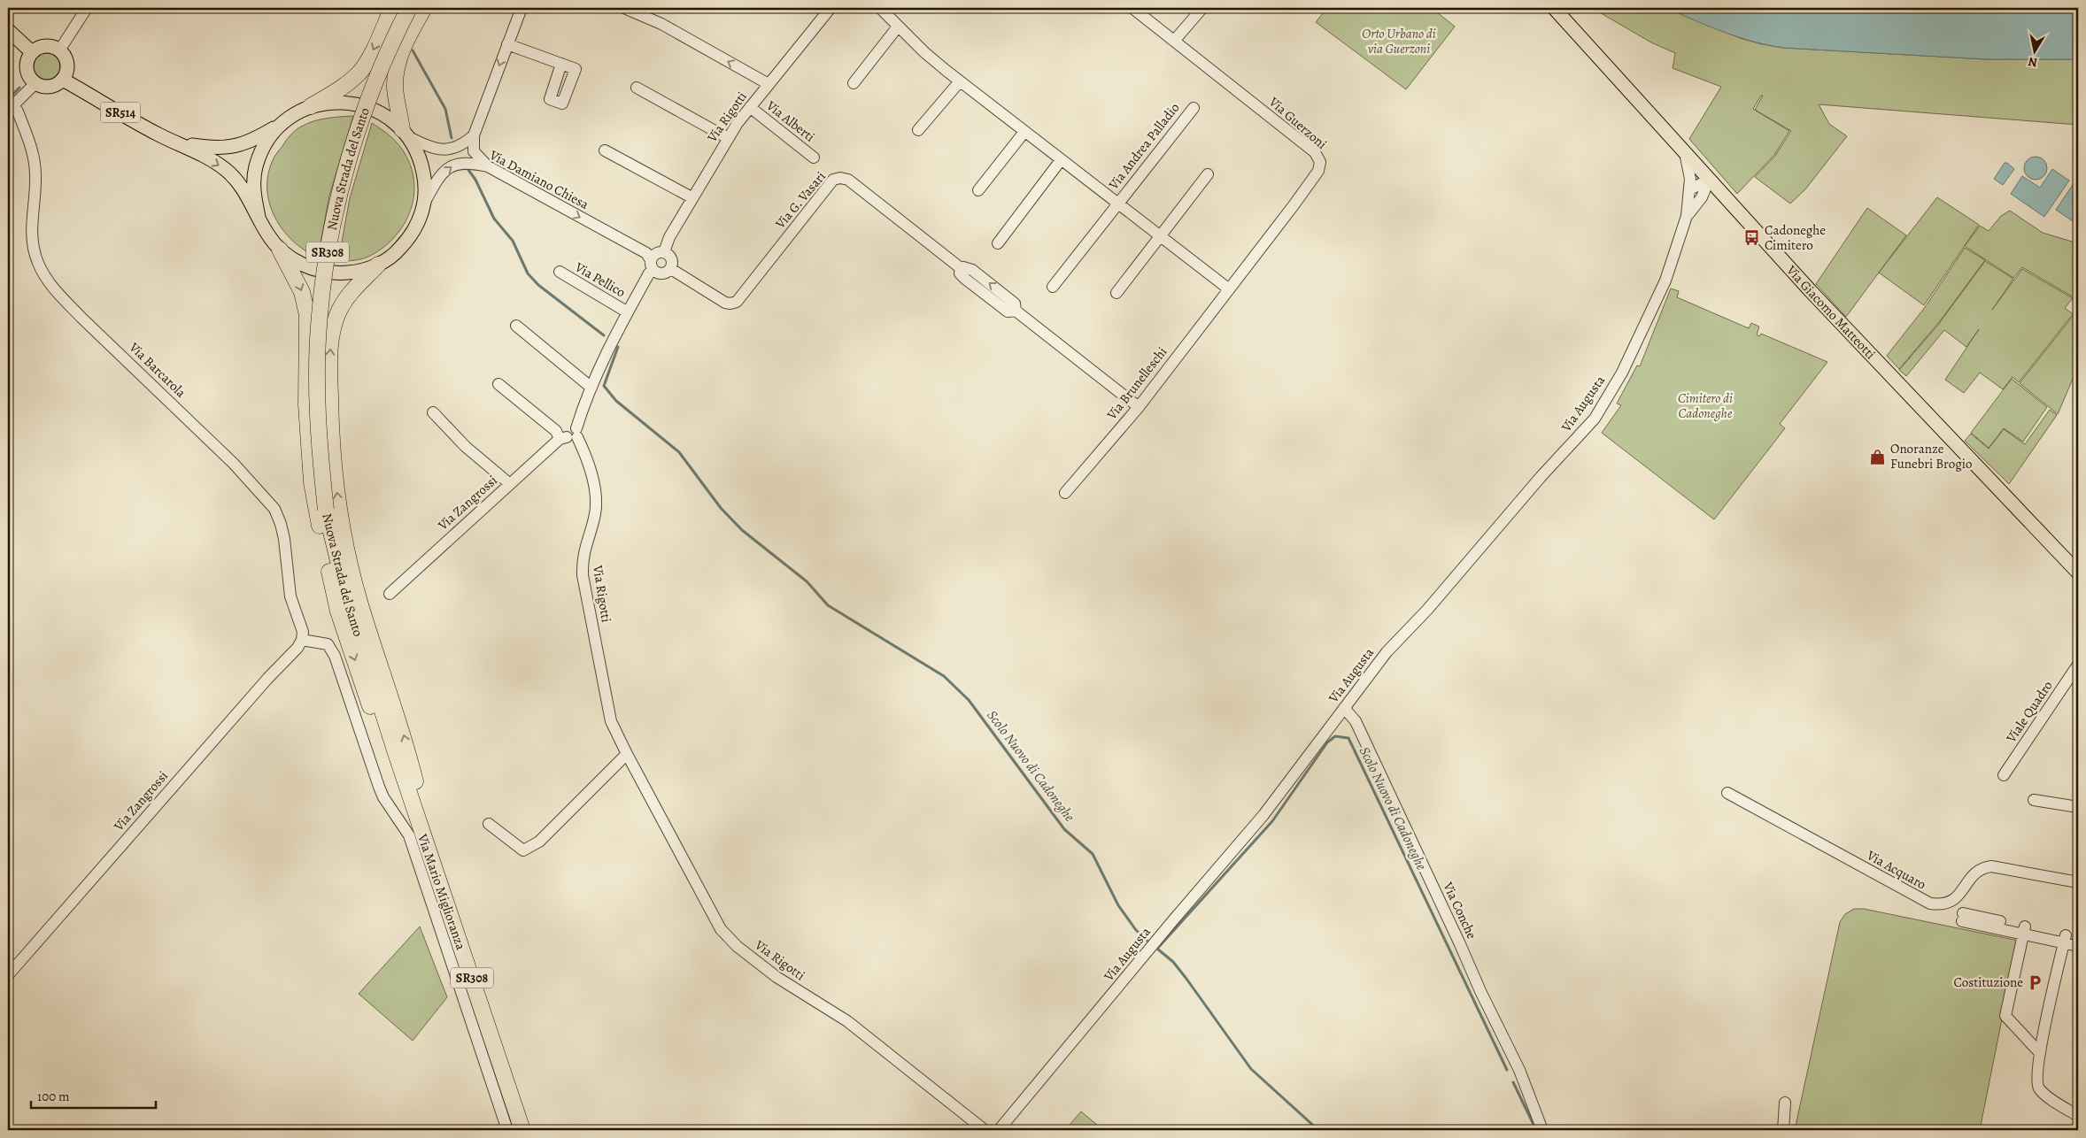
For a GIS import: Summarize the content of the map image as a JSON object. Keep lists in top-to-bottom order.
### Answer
{
  "streets": {
    "highway": ["Nuova Strada del Santo", "SR308"],
    "main road": ["SR514", "Via Giacomo Matteotti"],
    "street": [
      "Via Rigotti",
      "Via Alberti",
      "Via Guerzoni",
      "Via Andrea Palladio",
      "Via Damiano Chiesa",
      "Via G. Vasari",
      "Via Pellico",
      "Via Barcarola",
      "Via Brunelleschi",
      "Via Augusta",
      "Via Zangrossi",
      "Viale Quadro",
      "Via Acquaro",
      "Via Mario Miglioranza",
      "Via Conche"
    ]
  },
  "crossings": [
    ["Via Rigotti", "Via Alberti"],
    ["Via Rigotti", "Via Damiano Chiesa"],
    ["Via Rigotti", "Via G. Vasari"],
    ["Via Rigotti", "Via Zangrossi"],
    ["Via Guerzoni", "Via Andrea Palladio"],
    ["Via Guerzoni", "Via Brunelleschi"],
    ["Via Andrea Palladio", "Via Brunelleschi"],
    ["Via Damiano Chiesa", "Via G. Vasari"],
    ["Via G. Vasari", "Via Brunelleschi"],
    ["Via Giacomo Matteotti", "Via Augusta"],
    ["Via Barcarola", "Via Zangrossi"],
    ["Via Barcarola", "Via Mario Miglioranza"],
    ["Via Augusta", "Via Conche"],
    ["Via Zangrossi", "Via Mario Miglioranza"]
  ],
  "water": ["Scolo Nuovo di Cadoneghe"],
  "parks": ["Orto Urbano di via Guerzoni", "Cimitero di Cadoneghe"],
  "places": {
    "bus stop": ["Cadoneghe Cimitero"],
    "shop": ["Onoranze Funebri Brogio"],
    "parking": ["Costituzione"]
  },
  "scale_bar": "100 m",
  "north": "bottom"
}
